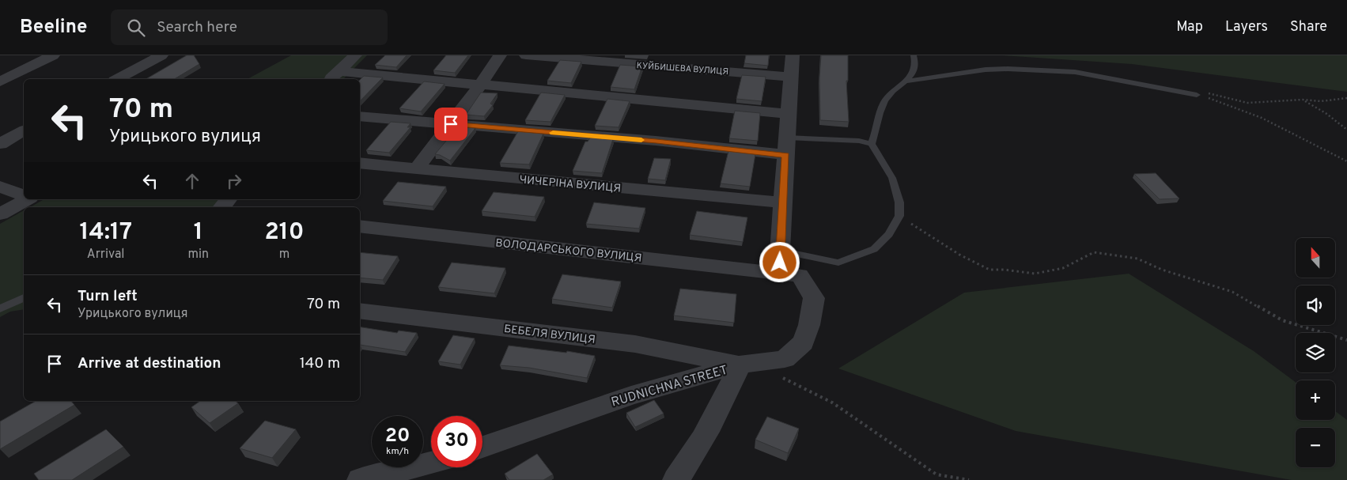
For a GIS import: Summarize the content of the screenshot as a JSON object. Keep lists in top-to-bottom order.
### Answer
{
  "streets": {
    "street": [
      "КУЙБИШЕВА ВУЛИЦЯ",
      "ЧИЧЕРІНА ВУЛИЦЯ",
      "ВОЛОДАРСЬКОГО ВУЛИЦЯ",
      "БЕБЕЛЯ ВУЛИЦЯ",
      "RUDNICHNA STREET"
    ]
  },
  "crossings": [
    ["ВОЛОДАРСЬКОГО ВУЛИЦЯ", "БЕБЕЛЯ ВУЛИЦЯ"],
    ["ВОЛОДАРСЬКОГО ВУЛИЦЯ", "RUDNICHNA STREET"],
    ["БЕБЕЛЯ ВУЛИЦЯ", "RUDNICHNA STREET"]
  ],
  "north": "top",
  "page": {
    "header": "Beeline",
    "search": "Search here",
    "nav": ["Map", "Layers", "Share"],
    "turn": ["70 m", "Урицького вулиця"],
    "eta": [
      "14:17",
      "Arrival",
      "1",
      "min",
      "210",
      "m"
    ],
    "map_buttons": ["+", "−"],
    "list": [
      {
        "name": "Turn left",
        "note": "Урицького вулиця",
        "value": "70 m"
      },
      {
        "name": "Arrive at destination",
        "value": "140 m"
      }
    ],
    "speed": "20 km/h",
    "limit": "30"
  }
}
